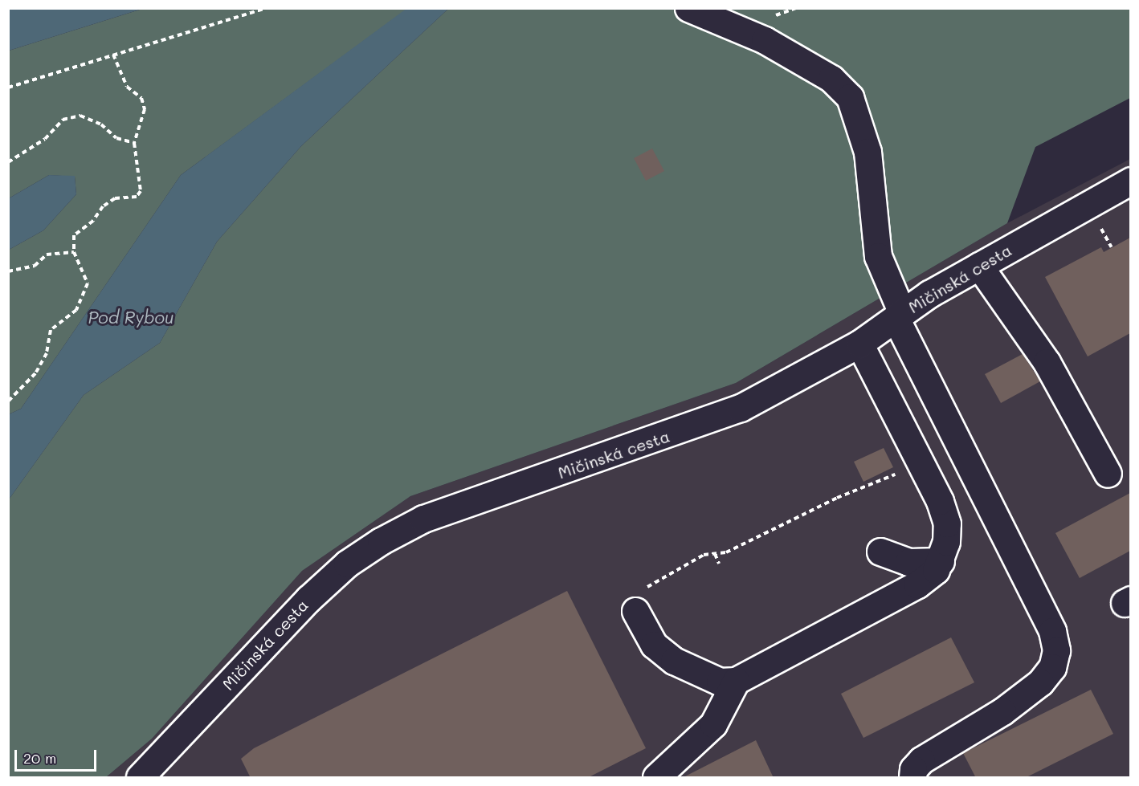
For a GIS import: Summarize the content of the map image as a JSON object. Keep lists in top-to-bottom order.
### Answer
{
  "streets": {
    "street": ["Mičinská cesta"]
  },
  "water": ["Pod Rybou"],
  "scale_bar": "20 m"
}
